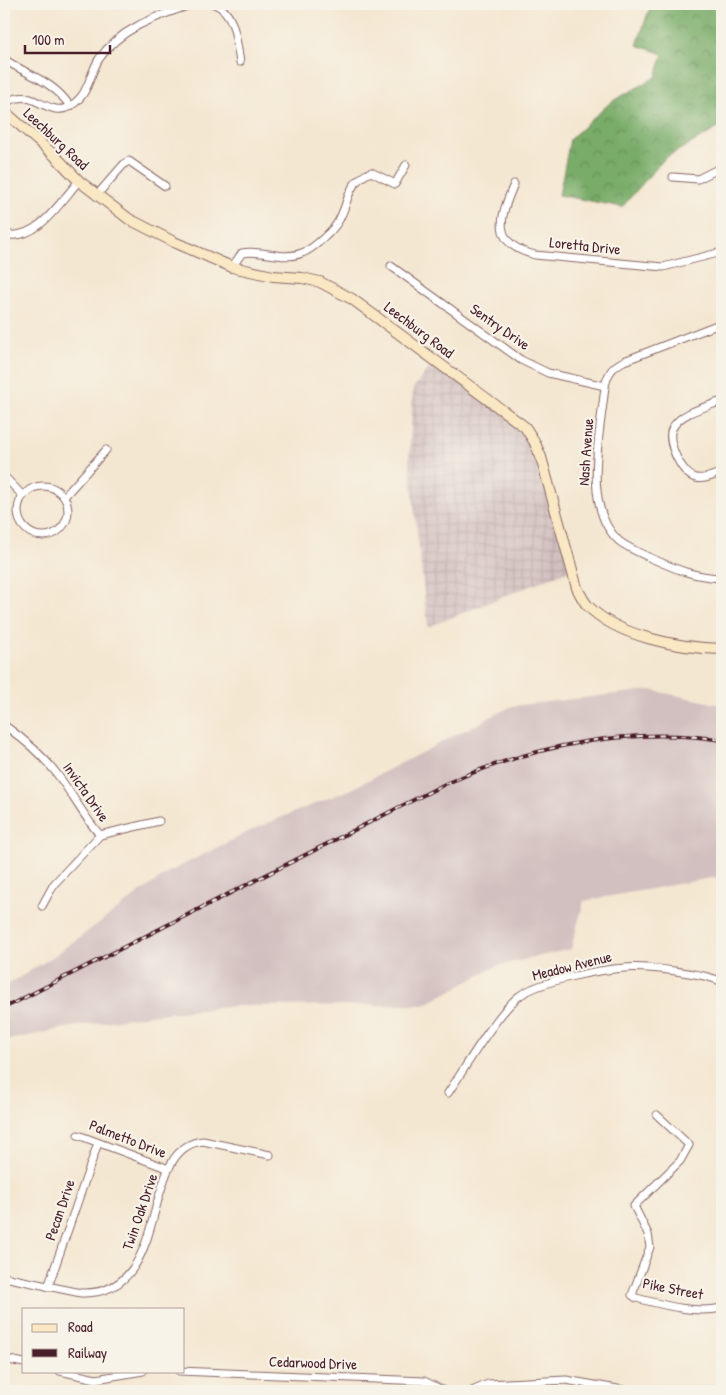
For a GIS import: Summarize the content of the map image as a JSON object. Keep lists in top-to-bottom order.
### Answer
{
  "streets": {
    "street": [
      "Leechburg Road",
      "Loretta Drive",
      "Sentry Drive",
      "Nash Avenue",
      "Invicta Drive",
      "Meadow Avenue",
      "Palmetto Drive",
      "Pecan Drive",
      "Twin Oak Drive",
      "Pike Street",
      "Cedarwood Drive"
    ]
  },
  "crossings": [
    ["Sentry Drive", "Nash Avenue"],
    ["Palmetto Drive", "Pecan Drive"],
    ["Palmetto Drive", "Twin Oak Drive"],
    ["Pecan Drive", "Twin Oak Drive"]
  ],
  "legend": ["Road", "Railway"],
  "scale_bar": "100 m"
}
